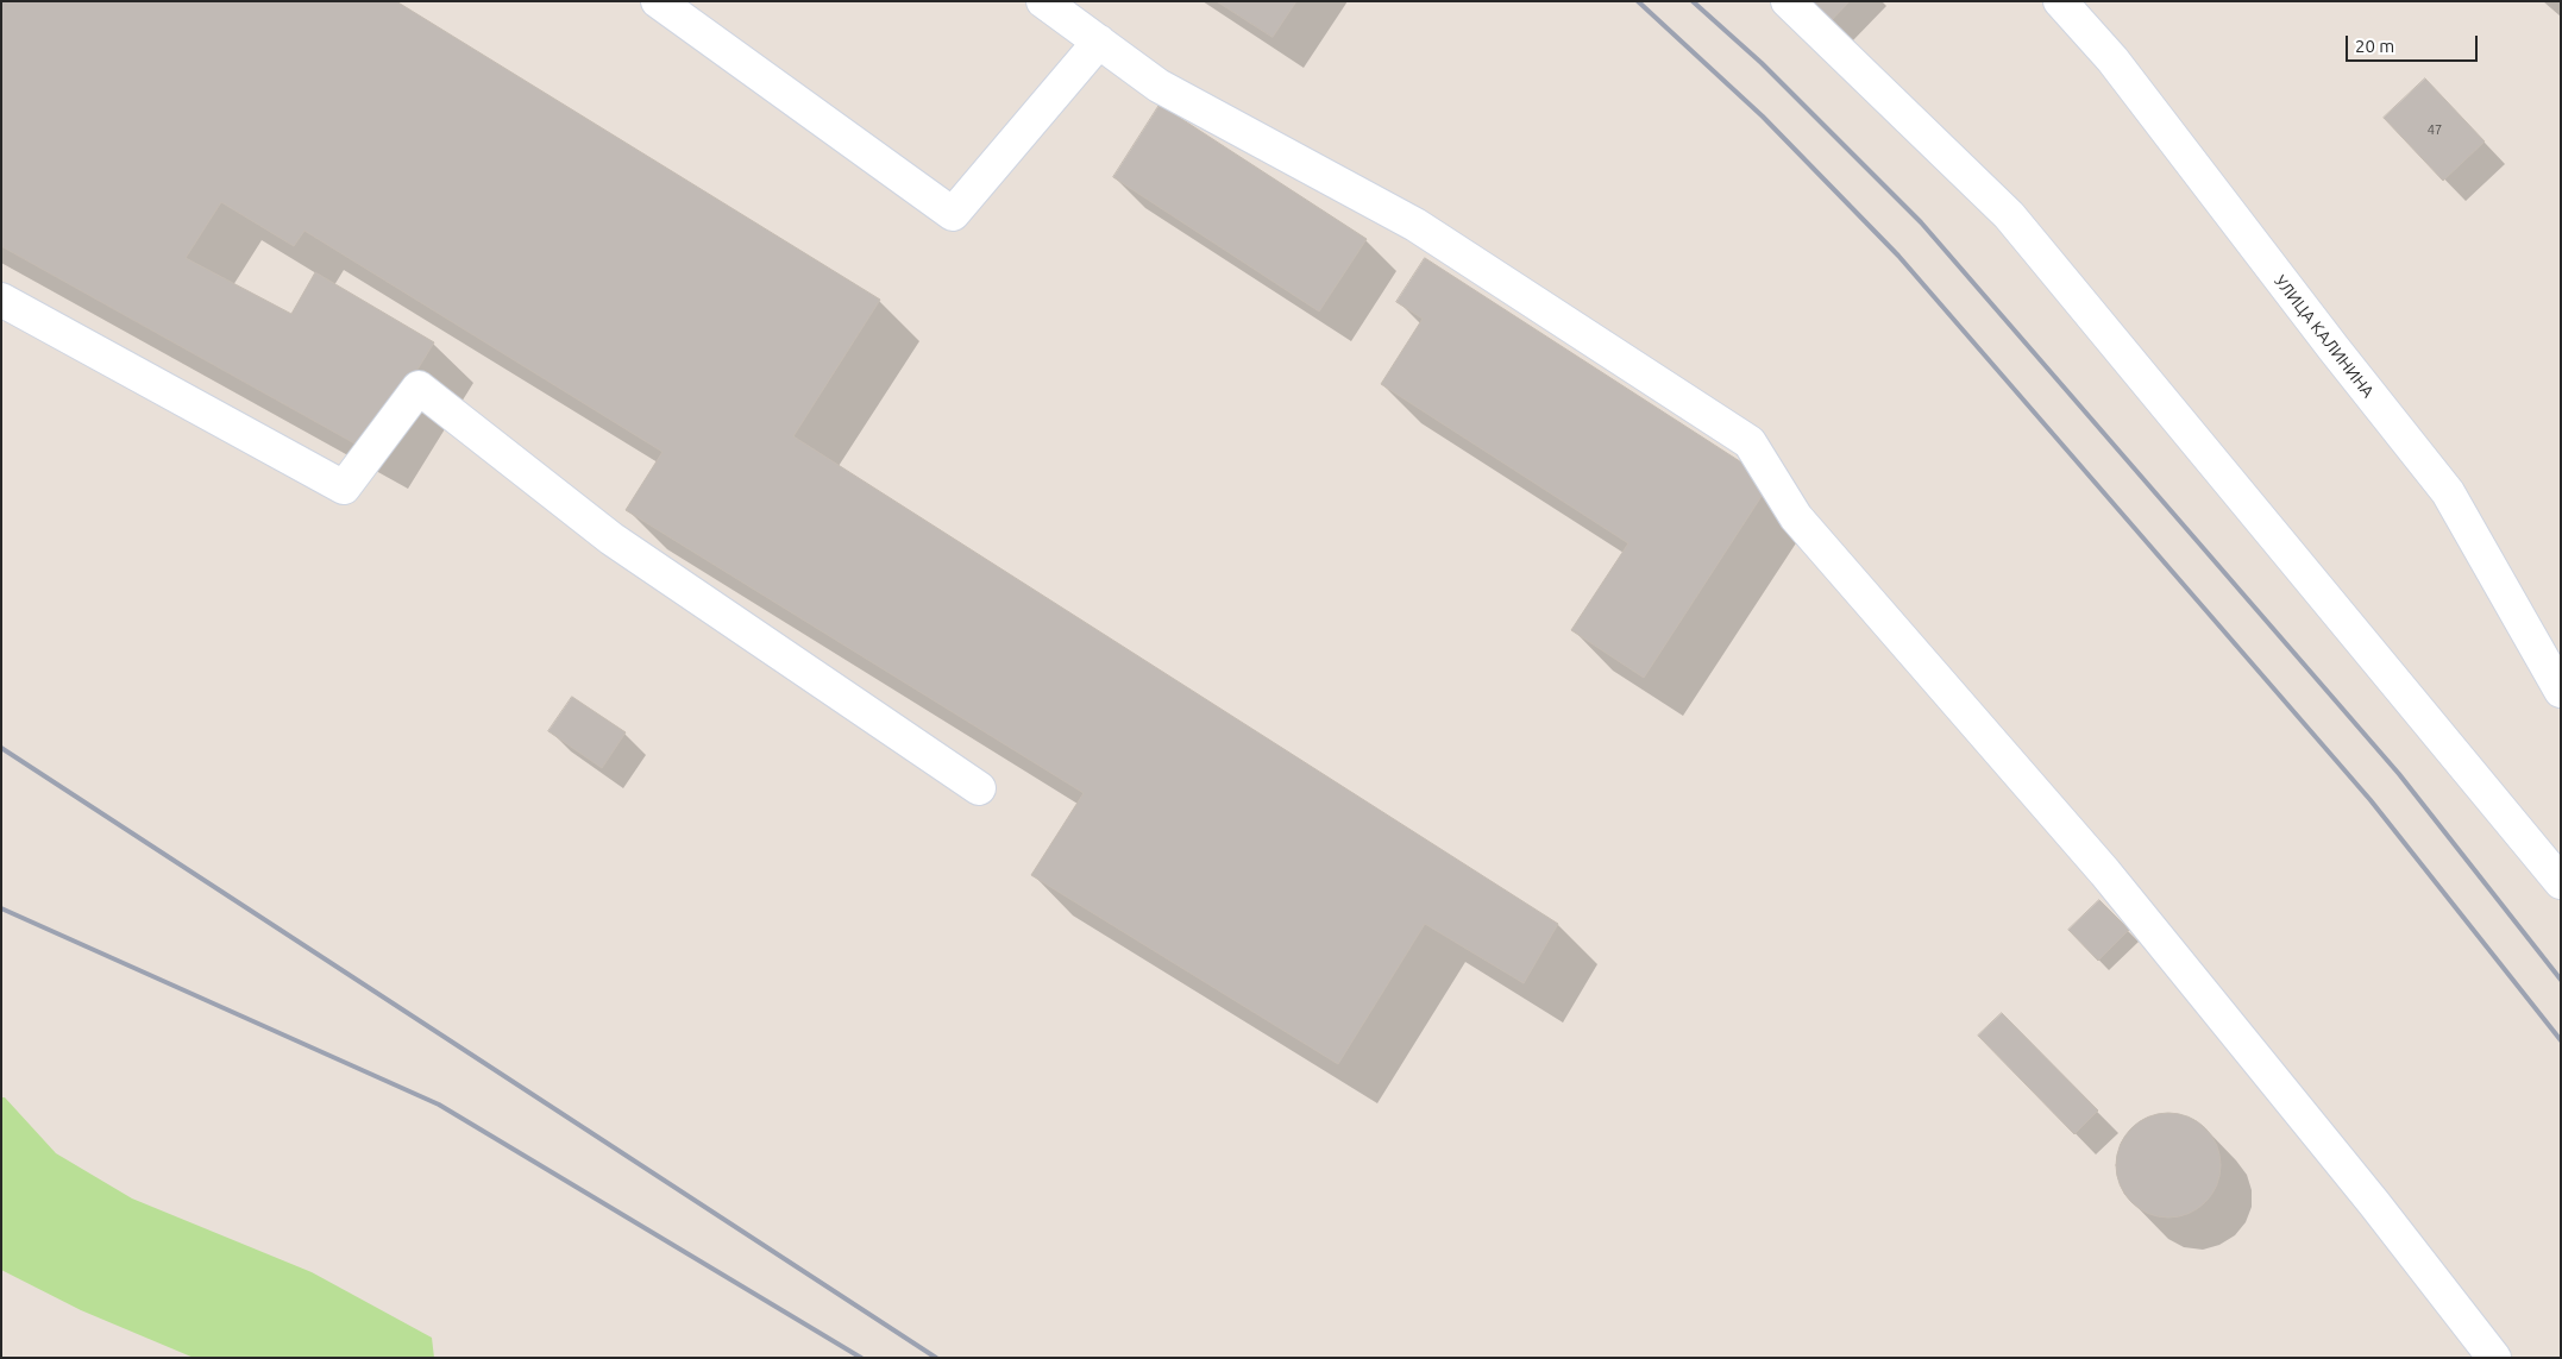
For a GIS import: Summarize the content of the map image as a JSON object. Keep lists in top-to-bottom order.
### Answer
{
  "streets": {
    "street": ["УЛИЦА КАЛИНИНА"]
  },
  "house_numbers": ["47"],
  "scale_bar": "20 m"
}
